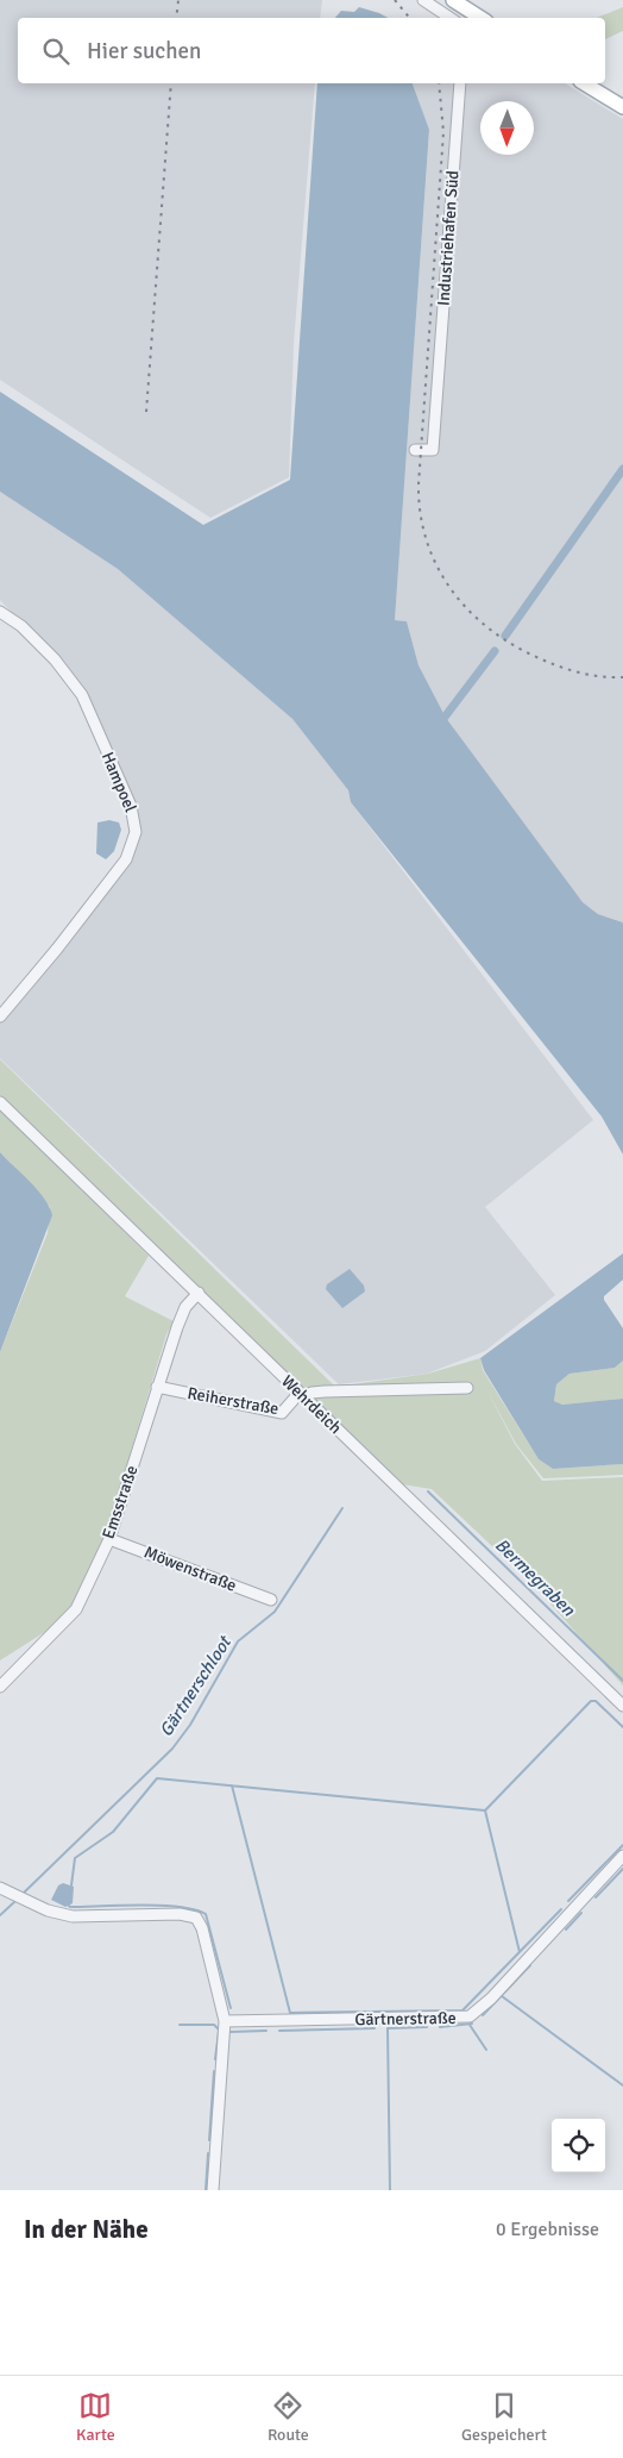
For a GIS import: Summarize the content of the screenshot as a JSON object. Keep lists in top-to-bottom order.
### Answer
{
  "streets": {
    "street": [
      "Industriehafen Süd",
      "Hampoel",
      "Reiherstraße",
      "Wehrdeich",
      "Emsstraße",
      "Möwenstraße",
      "Gärtnerstraße"
    ]
  },
  "crossings": [
    ["Reiherstraße", "Wehrdeich"],
    ["Reiherstraße", "Emsstraße"],
    ["Wehrdeich", "Emsstraße"],
    ["Emsstraße", "Möwenstraße"]
  ],
  "water": ["Bermegraben", "Gärtnerschloot"],
  "north": "bottom",
  "page": {
    "search": "Hier suchen",
    "heading": ["In der Nähe", "0 Ergebnisse"],
    "nav": ["Karte", "Route", "Gespeichert"]
  }
}
